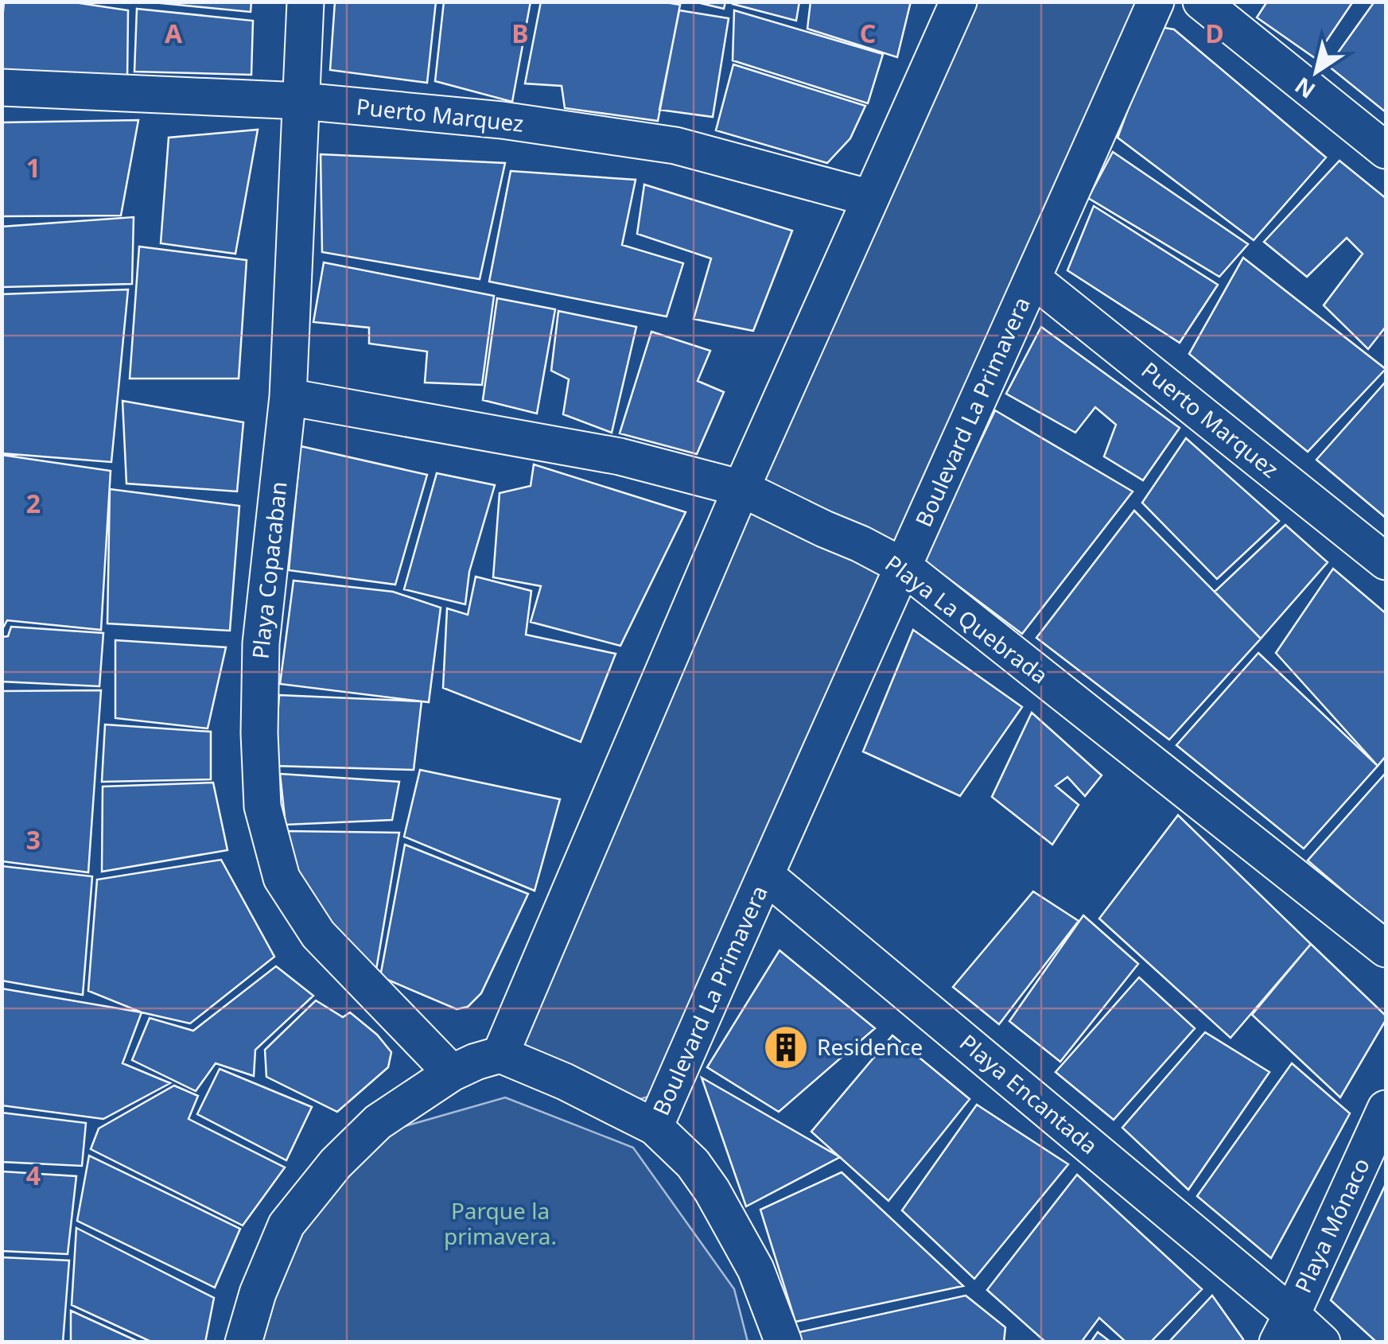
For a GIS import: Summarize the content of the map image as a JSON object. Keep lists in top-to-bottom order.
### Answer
{
  "streets": {
    "street": [
      "Puerto Marquez",
      "Boulevard La Primavera",
      "Playa Copacaban",
      "Playa La Quebrada",
      "Playa Encantada",
      "Playa Mónaco"
    ]
  },
  "crossings": [
    ["Puerto Marquez", "Boulevard La Primavera"],
    ["Puerto Marquez", "Playa Copacaban"],
    ["Boulevard La Primavera", "Playa La Quebrada"],
    ["Boulevard La Primavera", "Playa Encantada"],
    ["Playa Copacaban", "Playa La Quebrada"],
    ["Playa Encantada", "Playa Mónaco"]
  ],
  "parks": ["Parque la primavera."],
  "places": {
    "building": ["Residence"]
  },
  "north": "bottom left",
  "grid": {
    "columns": [
      "A",
      "B",
      "C",
      "D"
    ],
    "rows": [
      "1",
      "2",
      "3",
      "4"
    ]
  }
}
